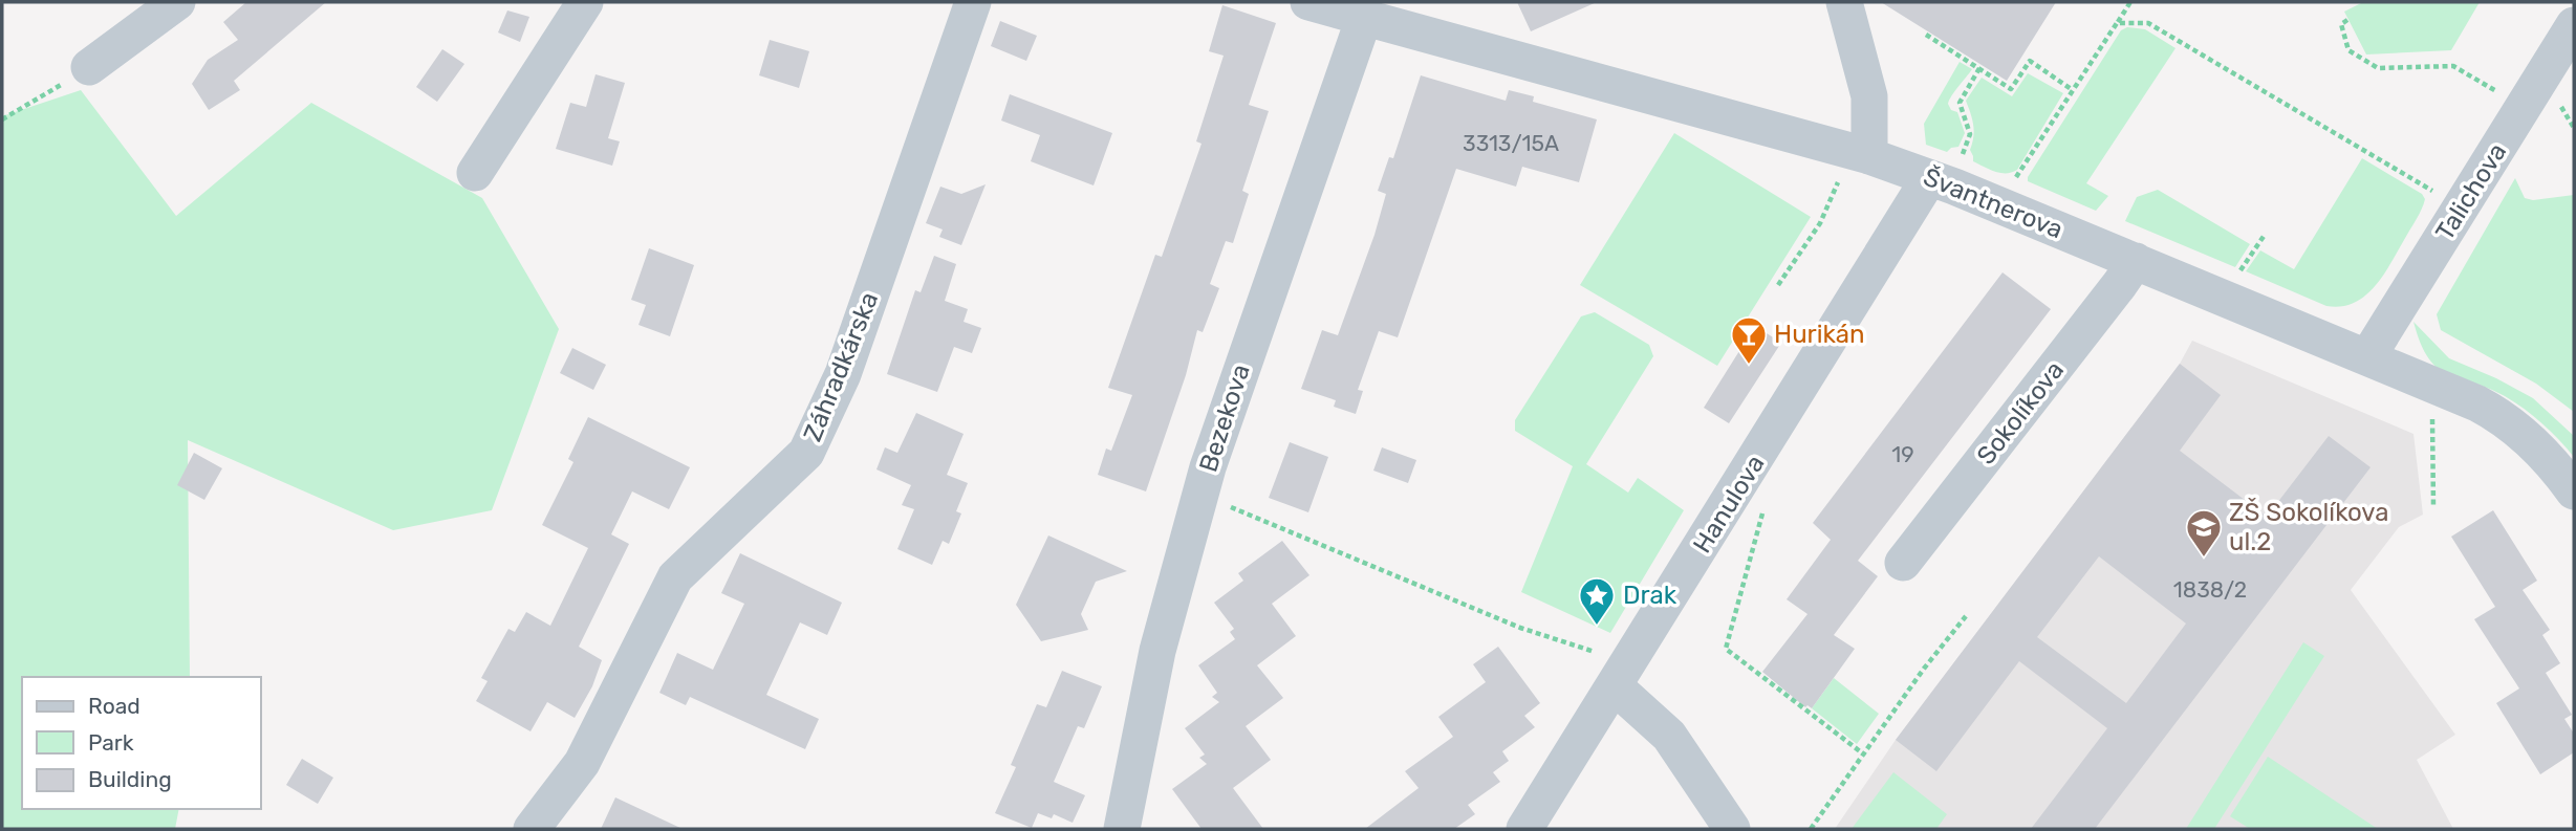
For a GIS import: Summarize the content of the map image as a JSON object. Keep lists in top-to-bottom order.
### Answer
{
  "streets": {
    "street": [
      "Talichova",
      "Švantnerova",
      "Záhradkárska",
      "Sokolíkova",
      "Bezekova",
      "Hanulova"
    ]
  },
  "crossings": [
    ["Talichova", "Švantnerova"],
    ["Švantnerova", "Sokolíkova"],
    ["Švantnerova", "Bezekova"],
    ["Švantnerova", "Hanulova"]
  ],
  "places": {
    "bar": ["Hurikán"],
    "school or university": ["ZŠ Sokolíkova ul.2"],
    "place": ["Drak"]
  },
  "house_numbers": ["3313/15A", "19", "1838/2"],
  "legend": ["Road", "Park", "Building"]
}
